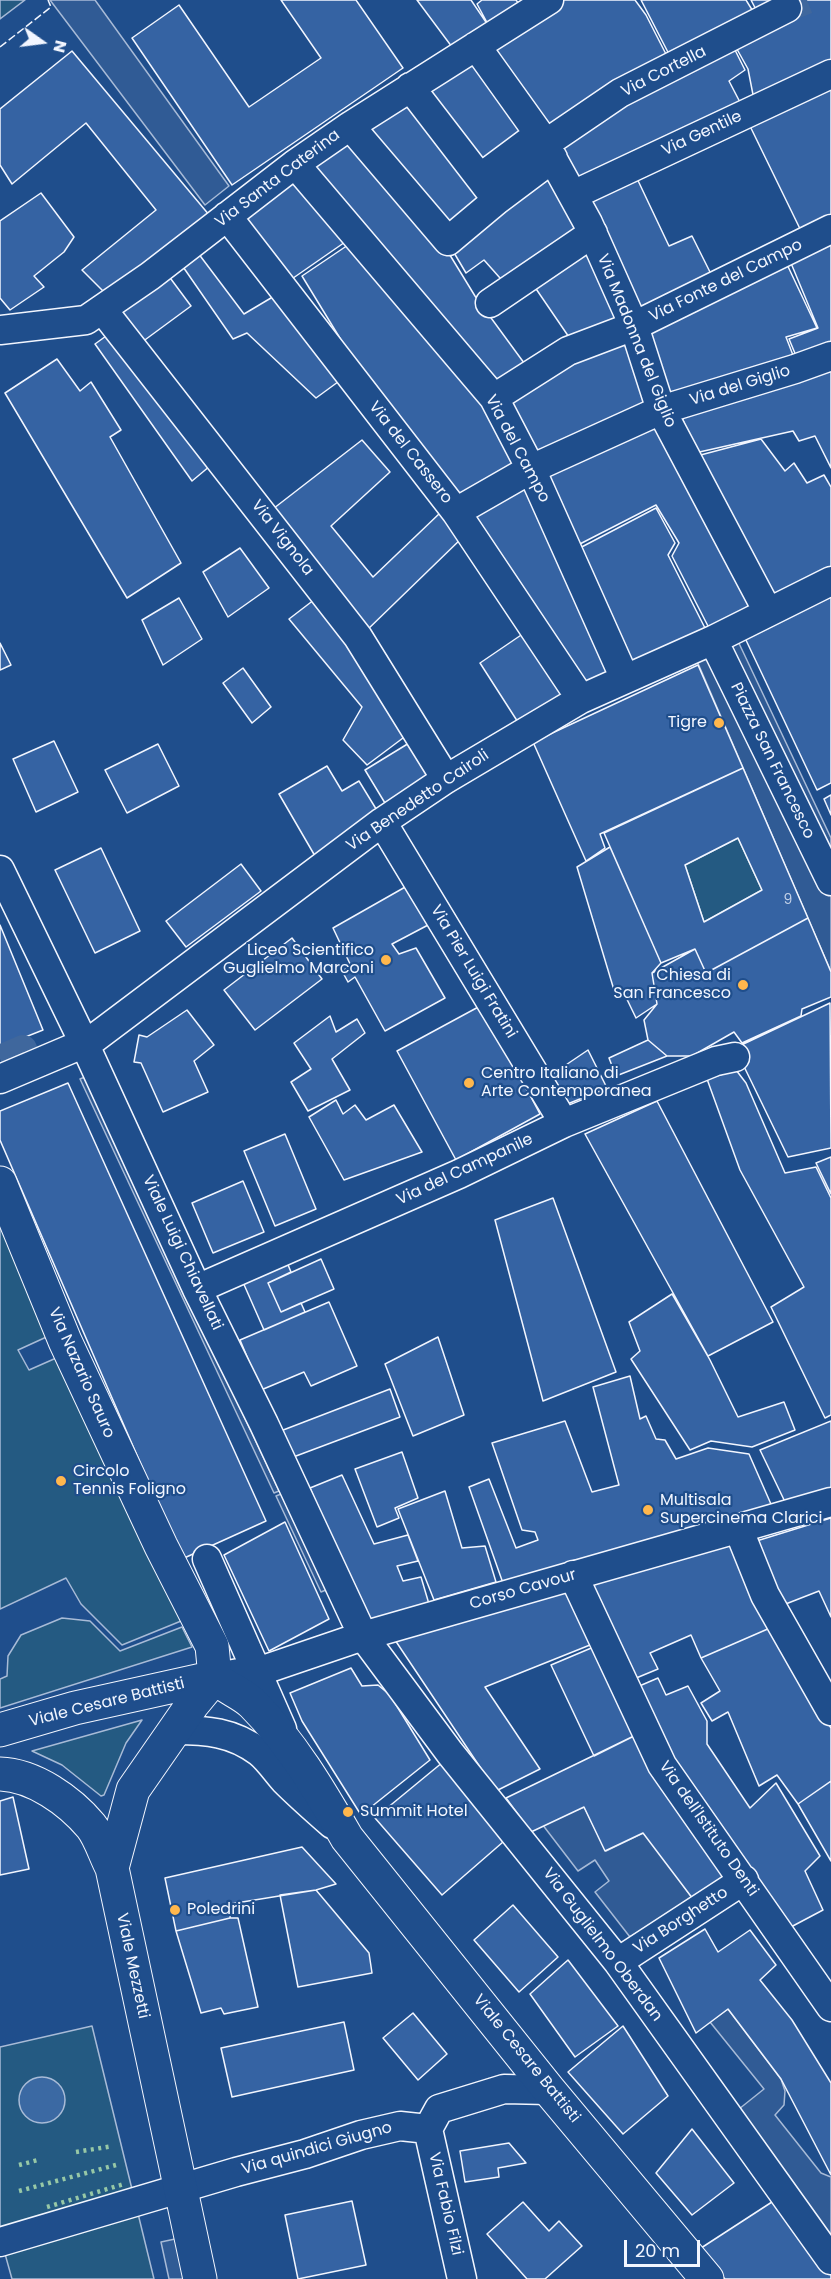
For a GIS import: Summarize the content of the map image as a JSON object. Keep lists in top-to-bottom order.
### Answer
{
  "streets": {
    "main road": ["Via Nazario Sauro", "Viale Cesare Battisti", "Viale Mezzetti"],
    "street": [
      "Via Cortella",
      "Via Gentile",
      "Via Santa Caterina",
      "Via Fonte del Campo",
      "Via Madonna del Giglio",
      "Via del Giglio",
      "Via del Campo",
      "Via del Cassero",
      "Via Vignola",
      "Piazza San Francesco",
      "Via Benedetto Cairoli",
      "Via Pier Luigi Fratini",
      "Via del Campanile",
      "Viale Luigi Chiavellati",
      "Corso Cavour",
      "Via dell'Istituto Denti",
      "Via Borghetto",
      "Via Guglielmo Oberdan",
      "Via quindici Giugno",
      "Via Fabio Filzi"
    ]
  },
  "crossings": [
    ["Via Cortella", "Via Madonna del Giglio"],
    ["Via Gentile", "Via Madonna del Giglio"],
    ["Via Santa Caterina", "Via Madonna del Giglio"],
    ["Via Santa Caterina", "Via del Campo"],
    ["Via Santa Caterina", "Via del Cassero"],
    ["Via Santa Caterina", "Via Vignola"],
    ["Via Fonte del Campo", "Via Madonna del Giglio"],
    ["Via Fonte del Campo", "Via del Campo"],
    ["Via Madonna del Giglio", "Via del Giglio"],
    ["Via Madonna del Giglio", "Via Benedetto Cairoli"],
    ["Via del Giglio", "Via del Campo"],
    ["Via del Giglio", "Via del Cassero"],
    ["Via del Campo", "Via Benedetto Cairoli"],
    ["Via del Cassero", "Via Benedetto Cairoli"],
    ["Via Vignola", "Via Benedetto Cairoli"],
    ["Piazza San Francesco", "Via Benedetto Cairoli"],
    ["Via Benedetto Cairoli", "Via Pier Luigi Fratini"],
    ["Via Benedetto Cairoli", "Viale Luigi Chiavellati"],
    ["Via Pier Luigi Fratini", "Via del Campanile"],
    ["Via del Campanile", "Viale Luigi Chiavellati"],
    ["Viale Luigi Chiavellati", "Corso Cavour"],
    ["Viale Luigi Chiavellati", "Via Guglielmo Oberdan"],
    ["Via Nazario Sauro", "Corso Cavour"],
    ["Via Nazario Sauro", "Viale Cesare Battisti"],
    ["Via Nazario Sauro", "Viale Mezzetti"],
    ["Corso Cavour", "Viale Cesare Battisti"],
    ["Corso Cavour", "Via dell'Istituto Denti"],
    ["Corso Cavour", "Via Guglielmo Oberdan"],
    ["Corso Cavour", "Viale Mezzetti"],
    ["Viale Cesare Battisti", "Viale Mezzetti"],
    ["Via dell'Istituto Denti", "Via Borghetto"],
    ["Via Borghetto", "Via Guglielmo Oberdan"],
    ["Viale Mezzetti", "Via quindici Giugno"],
    ["Via quindici Giugno", "Via Fabio Filzi"]
  ],
  "places": [
    "Tigre",
    "Liceo Scientifico Guglielmo Marconi",
    "Chiesa di San Francesco",
    "Centro Italiano di Arte Contemporanea",
    "Circolo Tennis Foligno",
    "Multisala Supercinema Clarici",
    "Summit Hotel",
    "Poledrini"
  ],
  "house_numbers": ["9"],
  "scale_bar": "20 m",
  "north": "right"
}
